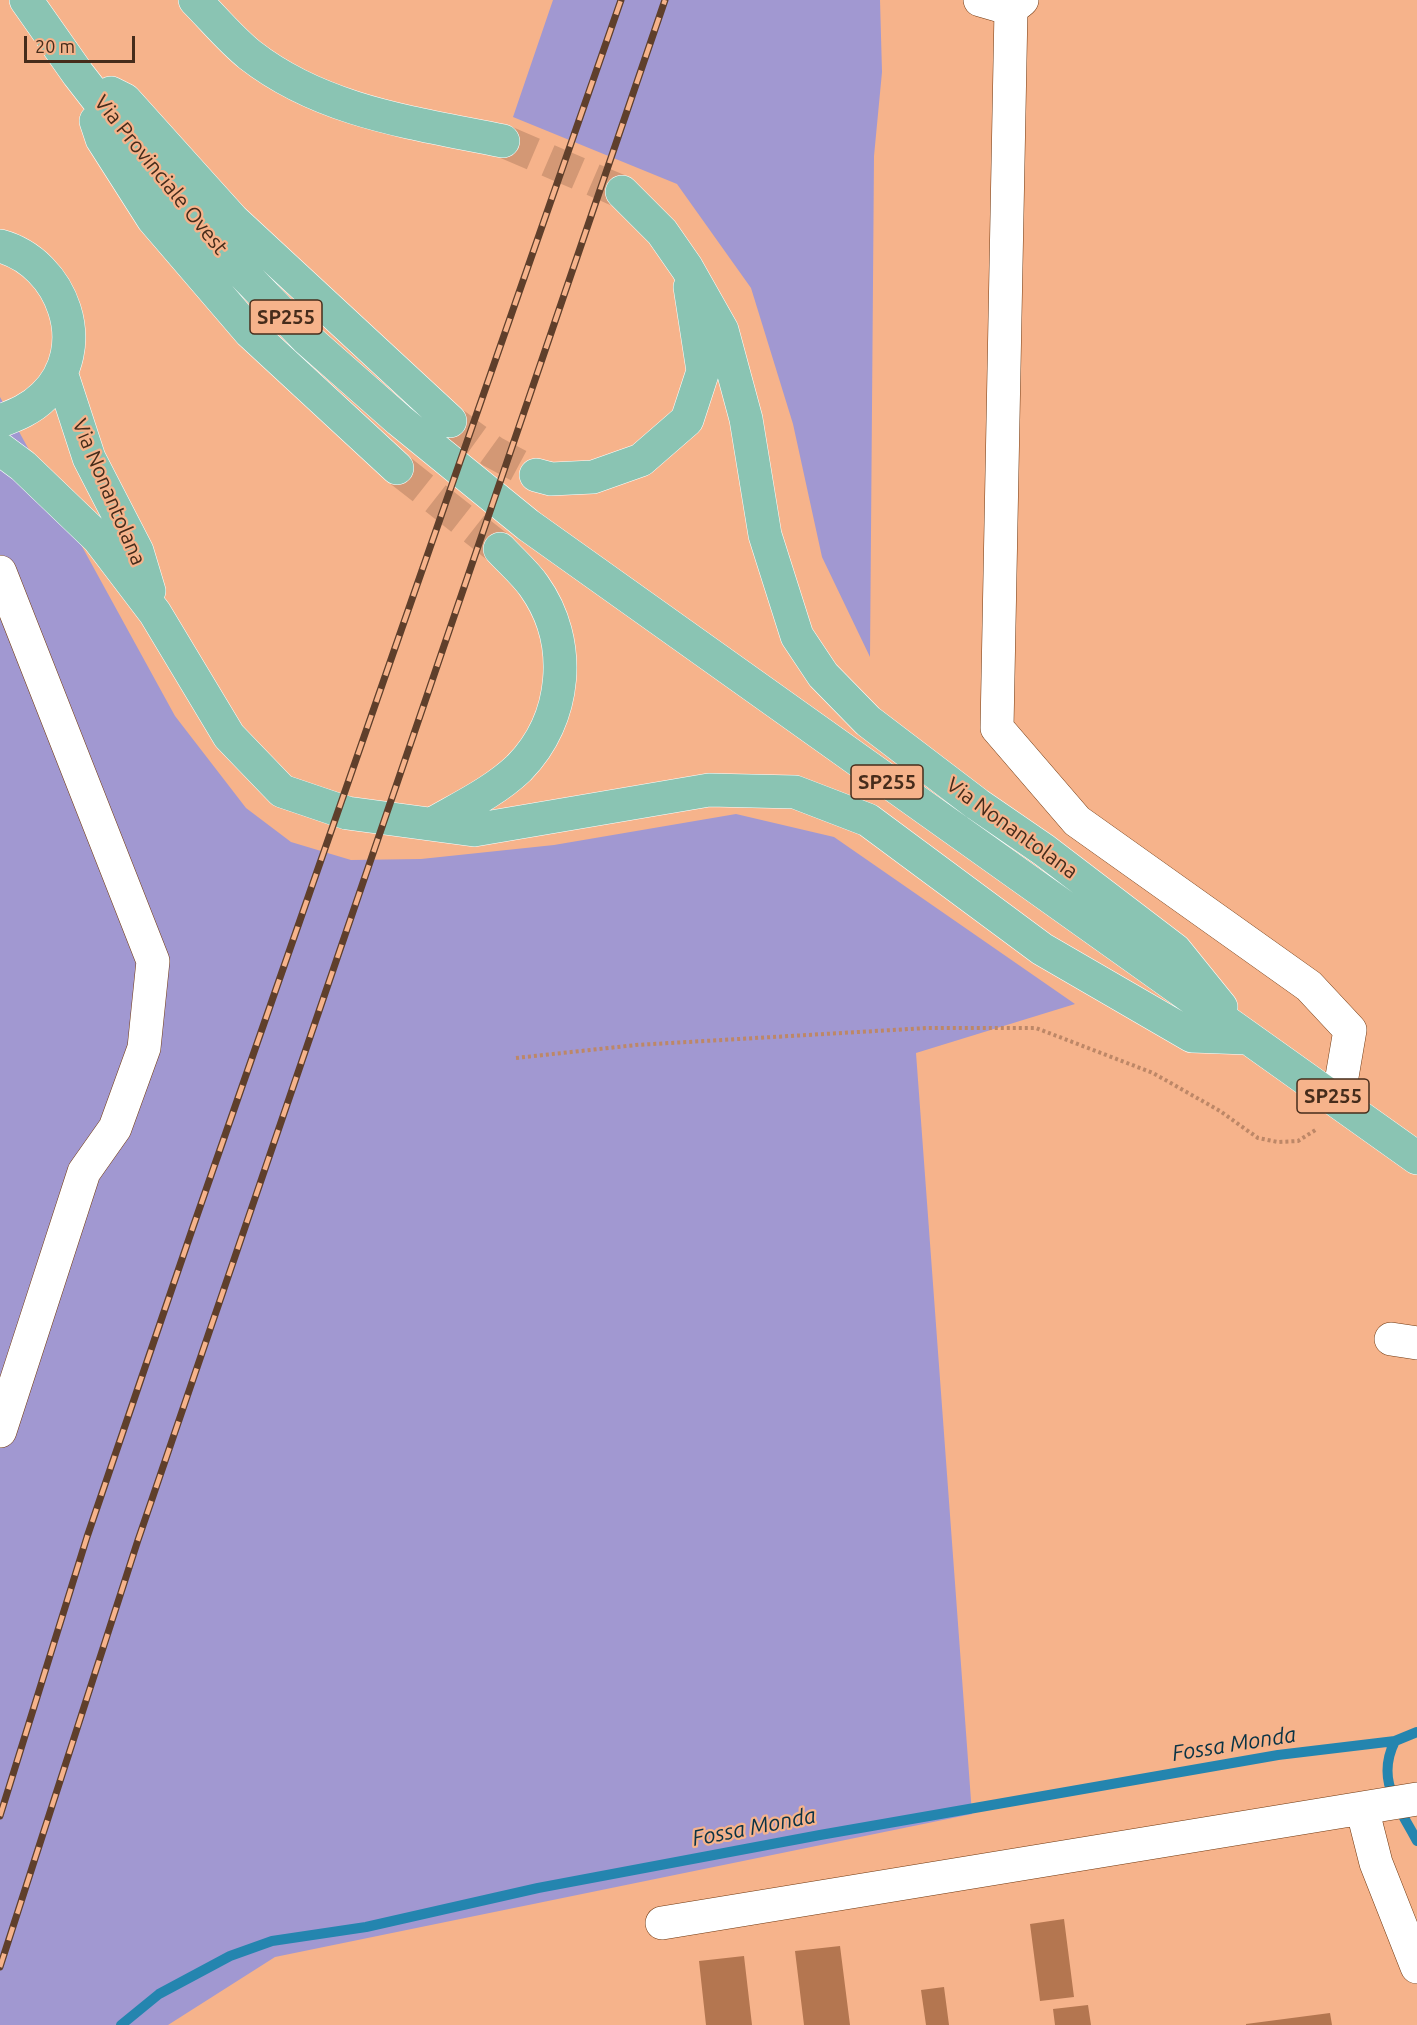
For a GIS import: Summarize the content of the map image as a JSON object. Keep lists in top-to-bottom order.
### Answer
{
  "streets": {
    "main road": ["Via Provinciale Ovest", "SP255", "Via Nonantolana"]
  },
  "crossings": [
    ["Via Provinciale Ovest", "Via Nonantolana"]
  ],
  "water": ["Fossa Monda"],
  "scale_bar": "20 m"
}
